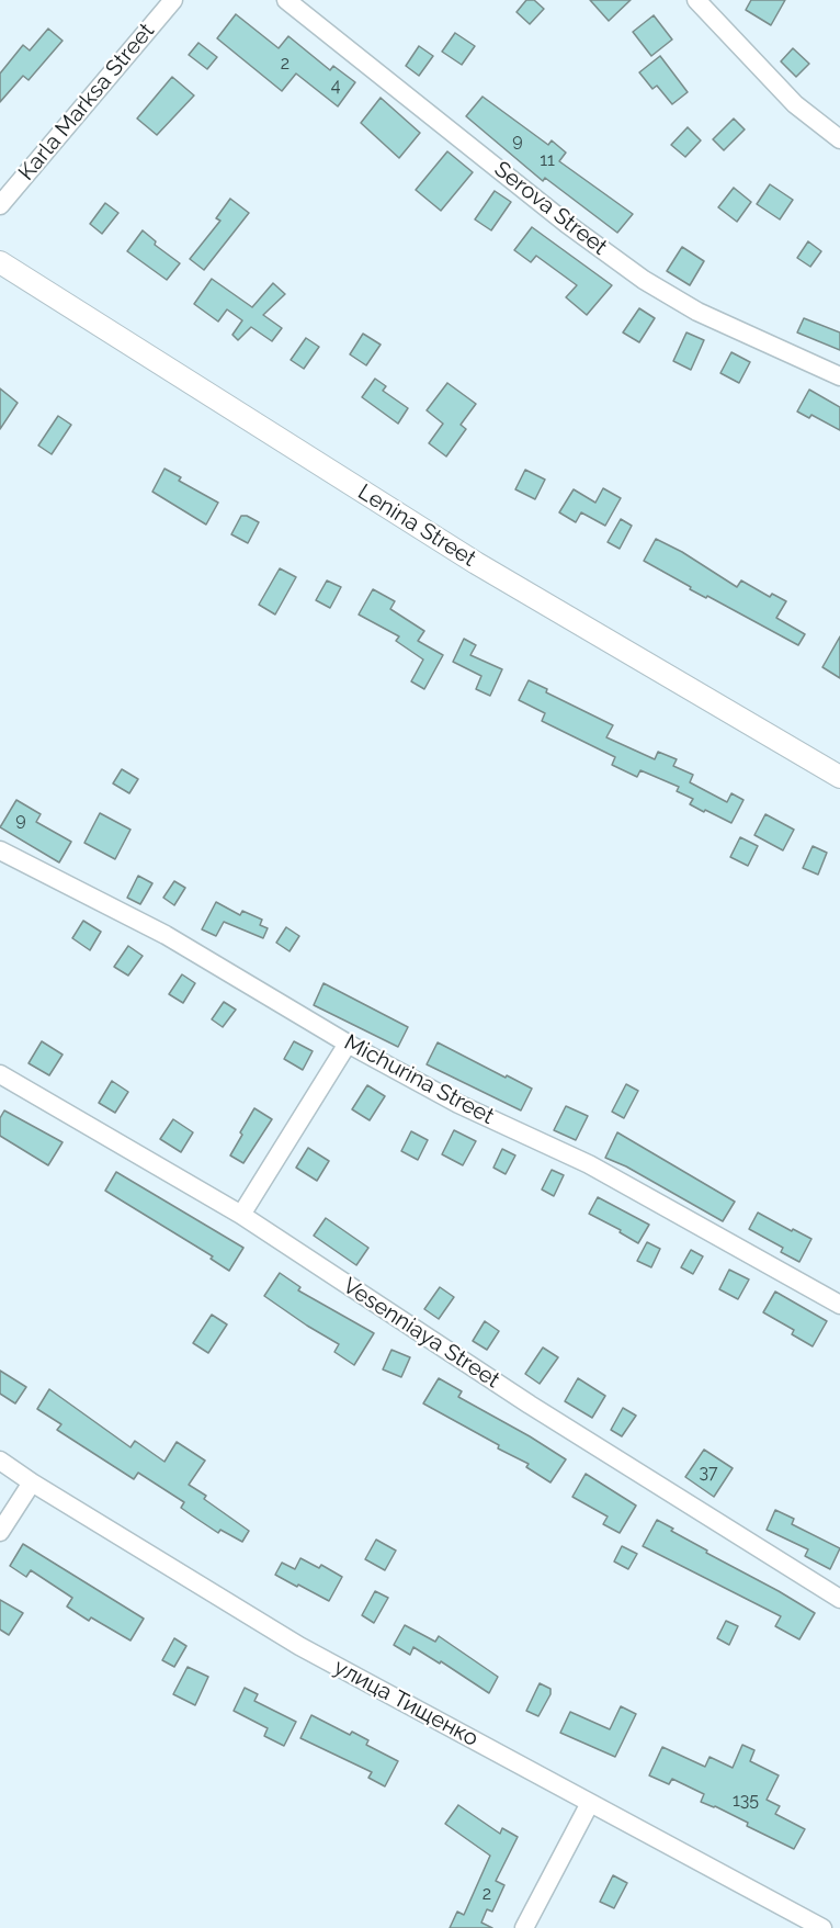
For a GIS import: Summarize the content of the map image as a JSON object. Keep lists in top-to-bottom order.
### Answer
{
  "streets": {
    "main road": ["Lenina Street"],
    "street": [
      "Karla Marksa Street",
      "Serova Street",
      "Michurina Street",
      "Vesenniaya Street",
      "улица Тищенко"
    ]
  },
  "house_numbers": [
    "2",
    "4",
    "9",
    "11",
    "9",
    "37",
    "135",
    "2"
  ]
}
